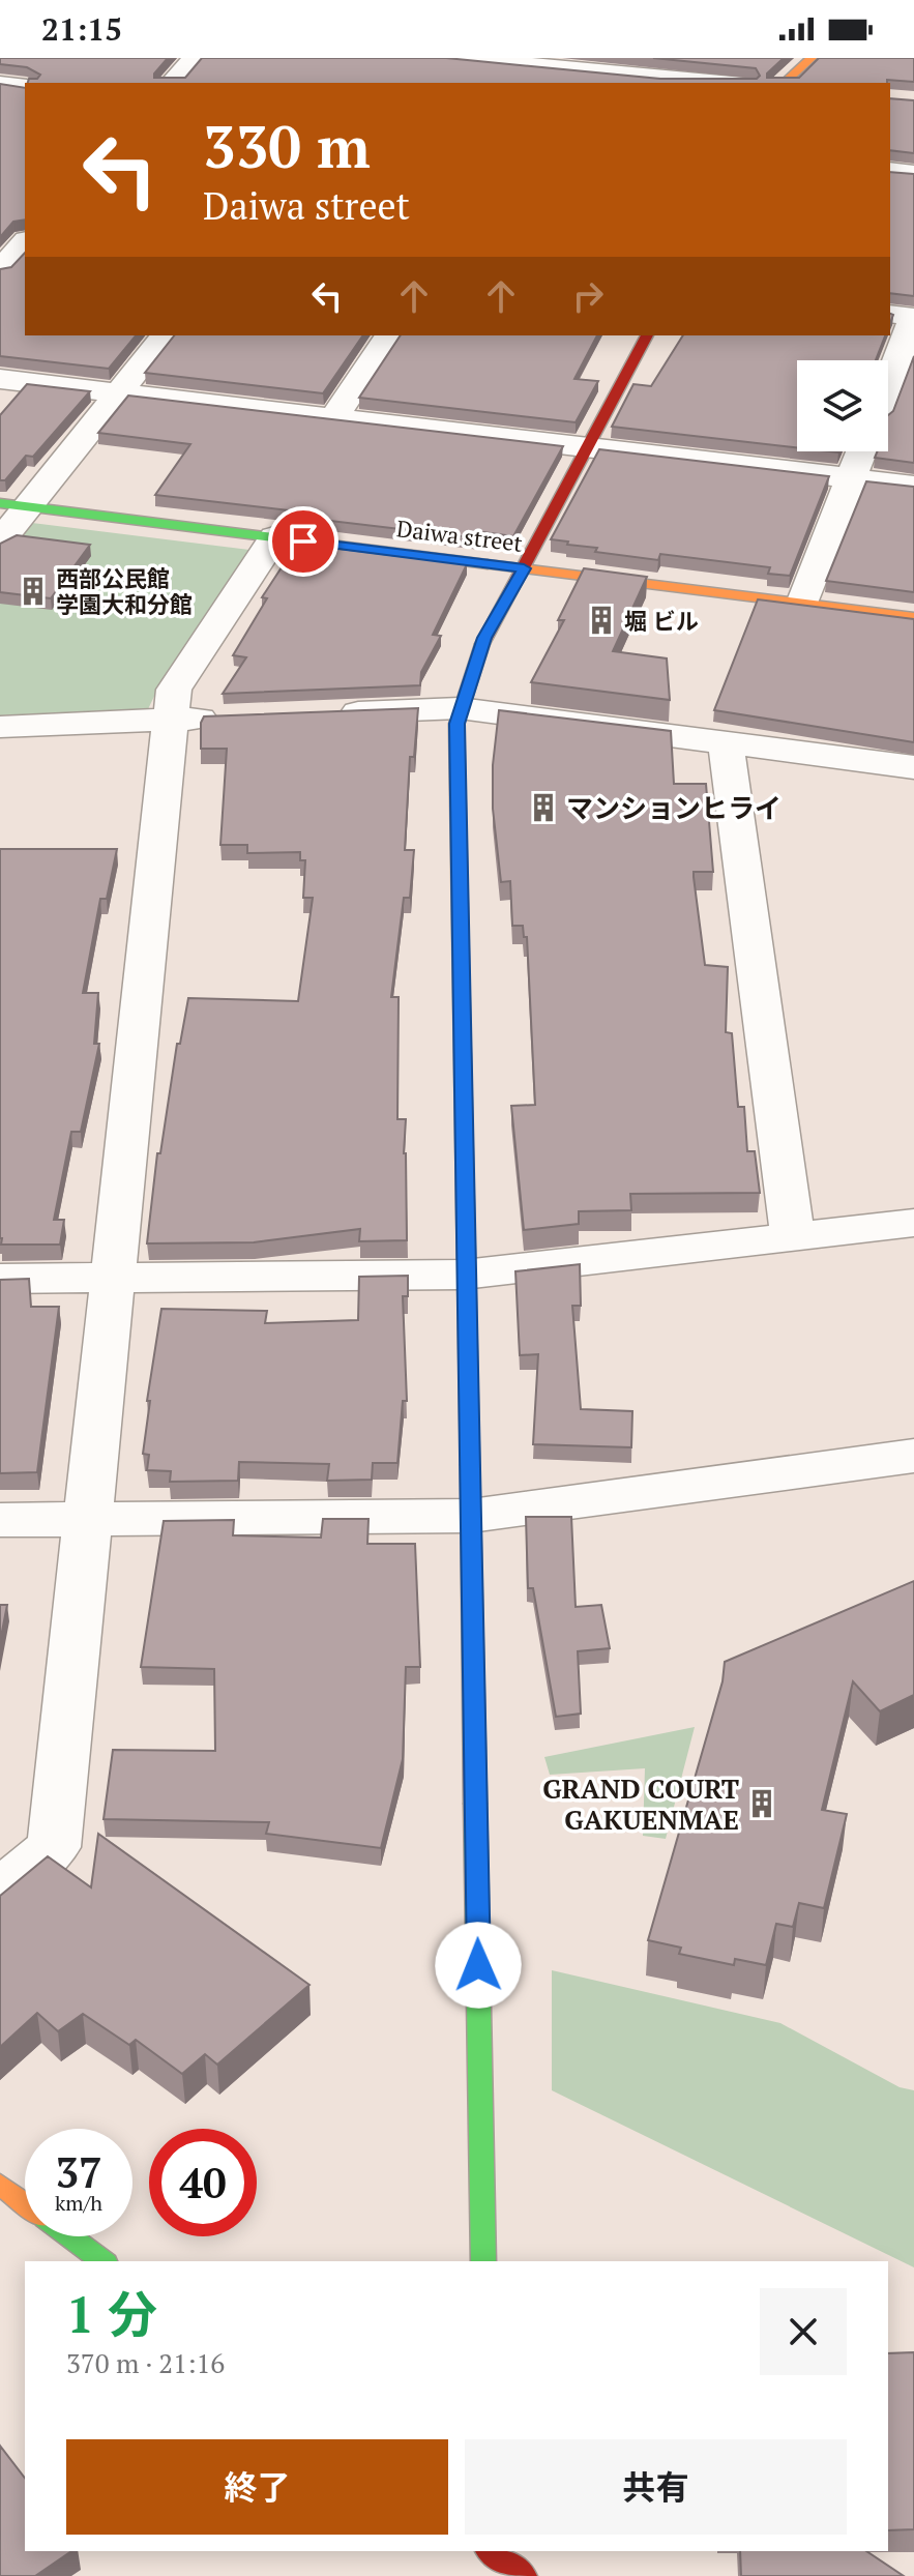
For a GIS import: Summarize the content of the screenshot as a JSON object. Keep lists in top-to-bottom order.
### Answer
{
  "streets": {
    "street": ["Daiwa street"]
  },
  "places": {
    "building": [
      "西部公民館 学園大和分館",
      "堀 ビル",
      "マンションヒライ",
      "GRAND COURT GAKUENMAE"
    ]
  },
  "page": {
    "status": "21:15",
    "turn": ["330 m", "Daiwa street"],
    "speed": "37 km/h",
    "limit": "40",
    "heading": ["1 分", "370 m · 21:16"],
    "buttons": ["終了", "共有"]
  }
}
